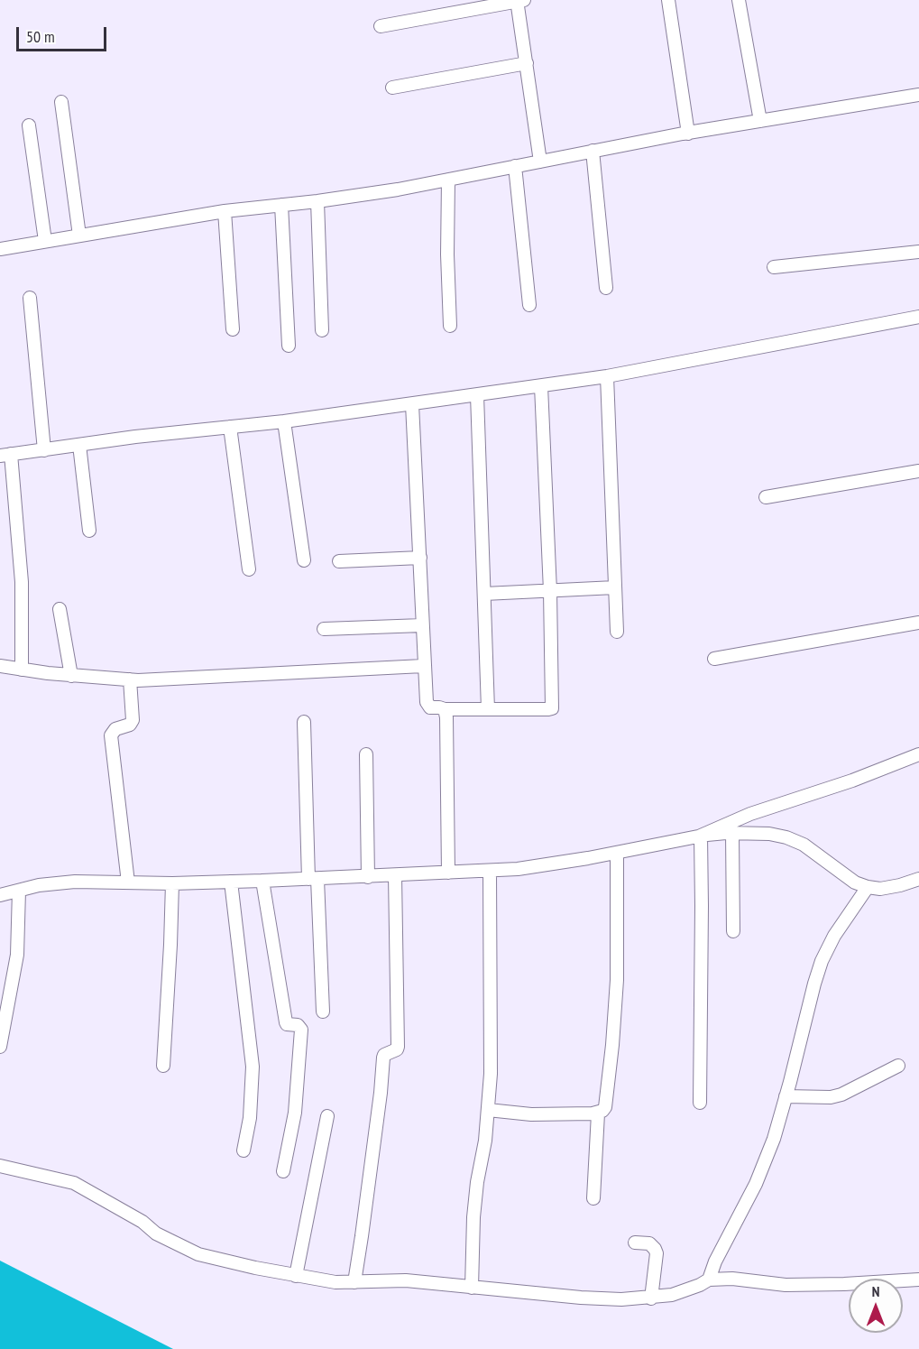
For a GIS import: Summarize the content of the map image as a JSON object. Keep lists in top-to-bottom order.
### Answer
{
  "scale_bar": "50 m",
  "north": "top"
}
